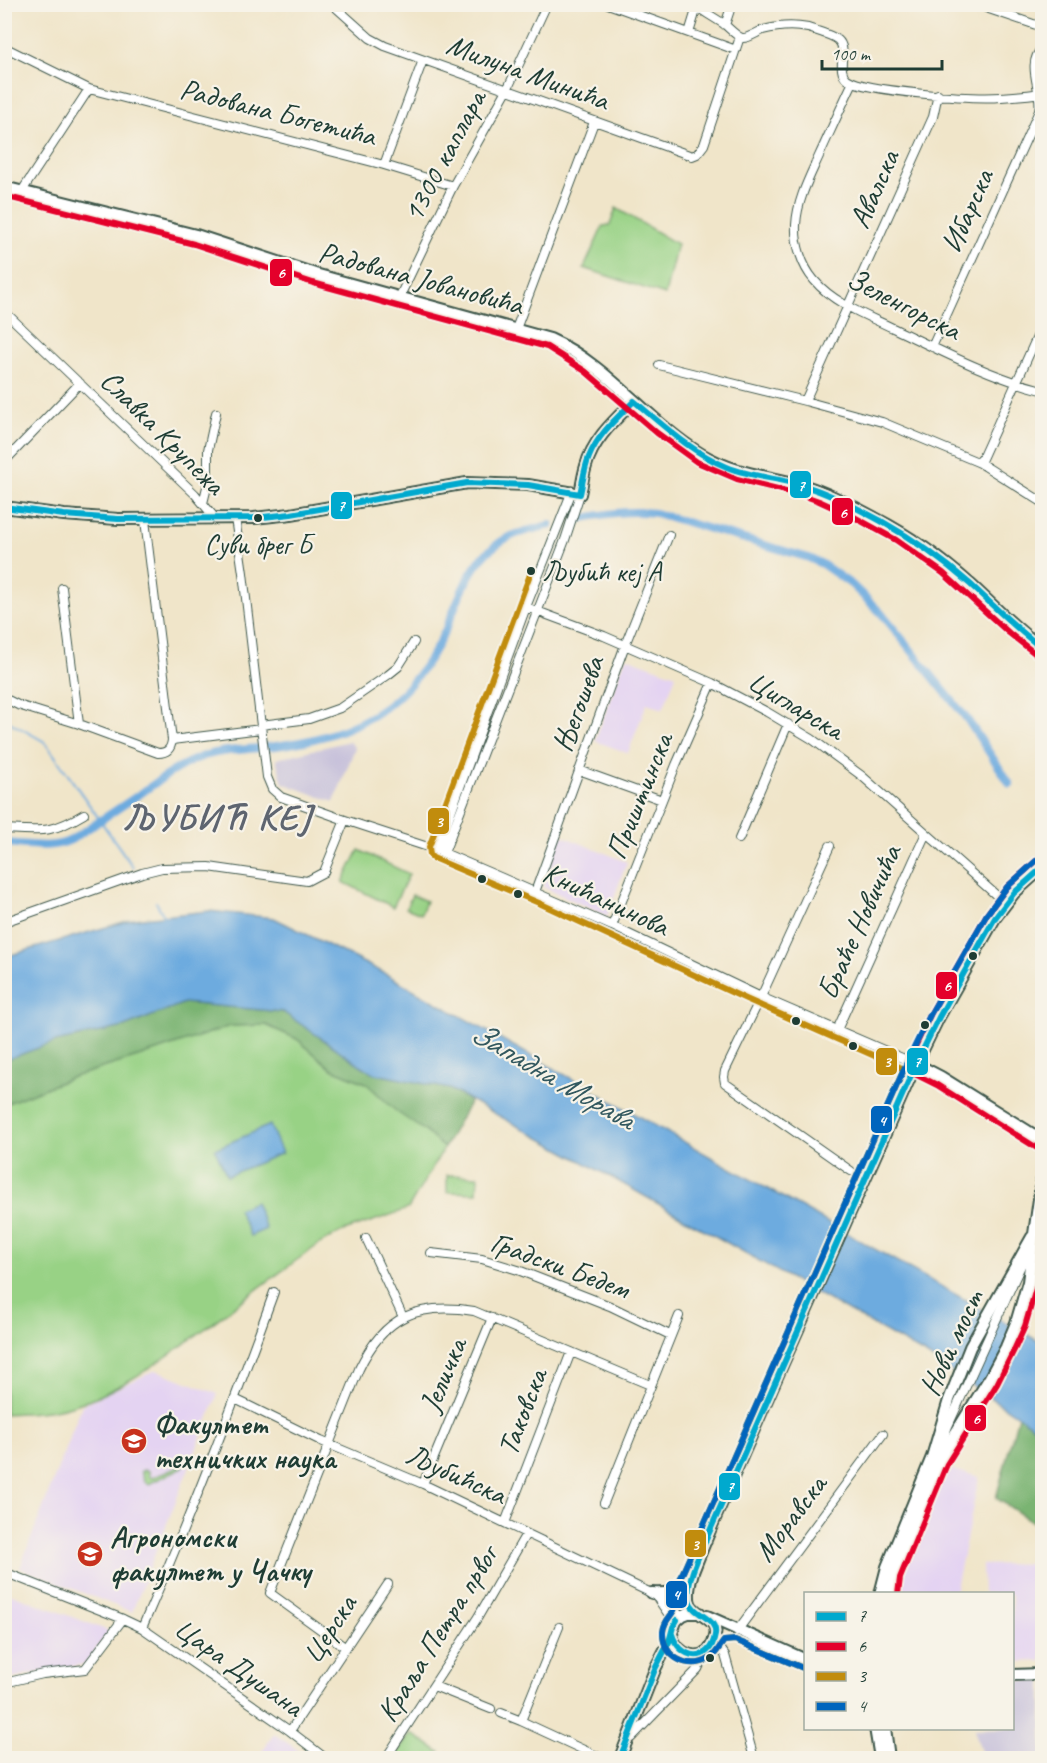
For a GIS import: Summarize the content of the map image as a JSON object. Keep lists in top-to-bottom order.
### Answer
{
  "streets": {
    "main road": ["Радована Јовановића", "Славка Крупежа", "Нови мост"],
    "street": [
      "Милуна Минића",
      "Радована Богетића",
      "1300 каплара",
      "Авалска",
      "Ибарска",
      "Зеленгорска",
      "Његошева",
      "Цигларска",
      "Приштинска",
      "Книћанинова",
      "Браће Новичића",
      "Градски Бедем",
      "Јеличка",
      "Таковска",
      "Љубићска",
      "Моравска",
      "Церска",
      "Краља Петра првог",
      "Цара Душана"
    ]
  },
  "crossings": [
    ["Милуна Минића", "1300 каплара"],
    ["Радована Богетића", "1300 каплара"],
    ["1300 каплара", "Радована Јовановића"],
    ["Авалска", "Зеленгорска"],
    ["Ибарска", "Зеленгорска"],
    ["Његошева", "Цигларска"],
    ["Његошева", "Книћанинова"],
    ["Цигларска", "Приштинска"],
    ["Цигларска", "Браће Новичића"],
    ["Приштинска", "Книћанинова"],
    ["Книћанинова", "Браће Новичића"],
    ["Јеличка", "Љубићска"],
    ["Таковска", "Љубићска"],
    ["Љубићска", "Краља Петра првог"],
    ["Церска", "Цара Душана"]
  ],
  "districts": ["ЉУБИЋ КЕЈ"],
  "water": ["Западна Морава"],
  "places": {
    "other": ["Суви брег Б", "Љубић кеј А"],
    "school or university": ["Факултет техничких наука", "Агрономски факултет у Чачку"]
  },
  "lines": [
    "transit line 6",
    "transit line 7",
    "transit line 3",
    "transit line 4"
  ],
  "legend": [
    "7",
    "6",
    "3",
    "4"
  ],
  "scale_bar": "100 m"
}
